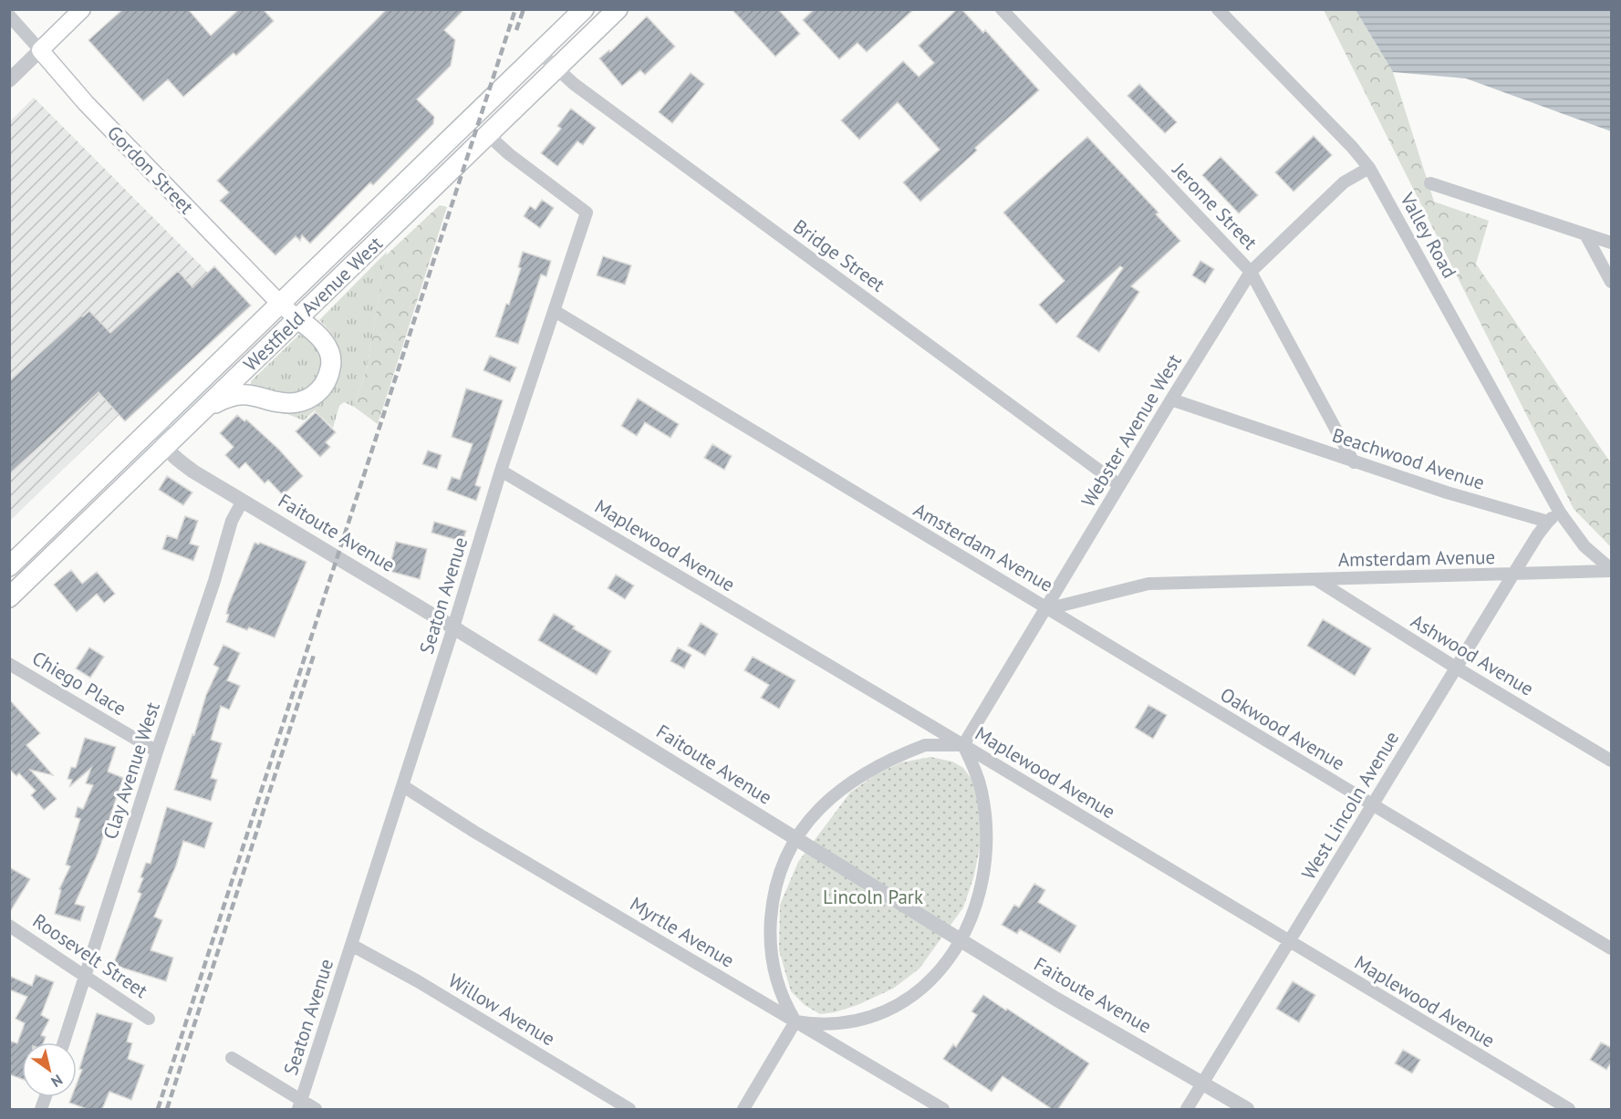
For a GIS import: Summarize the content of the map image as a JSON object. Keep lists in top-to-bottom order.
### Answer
{
  "streets": {
    "main road": ["Gordon Street", "Westfield Avenue West"],
    "street": [
      "Jerome Street",
      "Valley Road",
      "Bridge Street",
      "Webster Avenue West",
      "Beachwood Avenue",
      "Faitoute Avenue",
      "Maplewood Avenue",
      "Amsterdam Avenue",
      "Seaton Avenue",
      "Ashwood Avenue",
      "Chiego Place",
      "Oakwood Avenue",
      "Clay Avenue West",
      "West Lincoln Avenue",
      "Myrtle Avenue",
      "Roosevelt Street",
      "Willow Avenue"
    ]
  },
  "crossings": [
    ["Gordon Street", "Westfield Avenue West"],
    ["Jerome Street", "Webster Avenue West"],
    ["Jerome Street", "Beachwood Avenue"],
    ["Valley Road", "Webster Avenue West"],
    ["Bridge Street", "Westfield Avenue West"],
    ["Bridge Street", "Webster Avenue West"],
    ["Westfield Avenue West", "Faitoute Avenue"],
    ["Westfield Avenue West", "Seaton Avenue"],
    ["Webster Avenue West", "Beachwood Avenue"],
    ["Webster Avenue West", "Maplewood Avenue"],
    ["Webster Avenue West", "Amsterdam Avenue"],
    ["Webster Avenue West", "Oakwood Avenue"],
    ["Beachwood Avenue", "West Lincoln Avenue"],
    ["Faitoute Avenue", "Seaton Avenue"],
    ["Faitoute Avenue", "Clay Avenue West"],
    ["Faitoute Avenue", "West Lincoln Avenue"],
    ["Maplewood Avenue", "Seaton Avenue"],
    ["Maplewood Avenue", "West Lincoln Avenue"],
    ["Amsterdam Avenue", "Seaton Avenue"],
    ["Amsterdam Avenue", "Ashwood Avenue"],
    ["Amsterdam Avenue", "Oakwood Avenue"],
    ["Amsterdam Avenue", "West Lincoln Avenue"],
    ["Seaton Avenue", "Myrtle Avenue"],
    ["Seaton Avenue", "Willow Avenue"],
    ["Ashwood Avenue", "West Lincoln Avenue"],
    ["Chiego Place", "Clay Avenue West"],
    ["Oakwood Avenue", "West Lincoln Avenue"],
    ["Clay Avenue West", "Roosevelt Street"]
  ],
  "parks": ["Lincoln Park"],
  "north": "bottom right"
}
